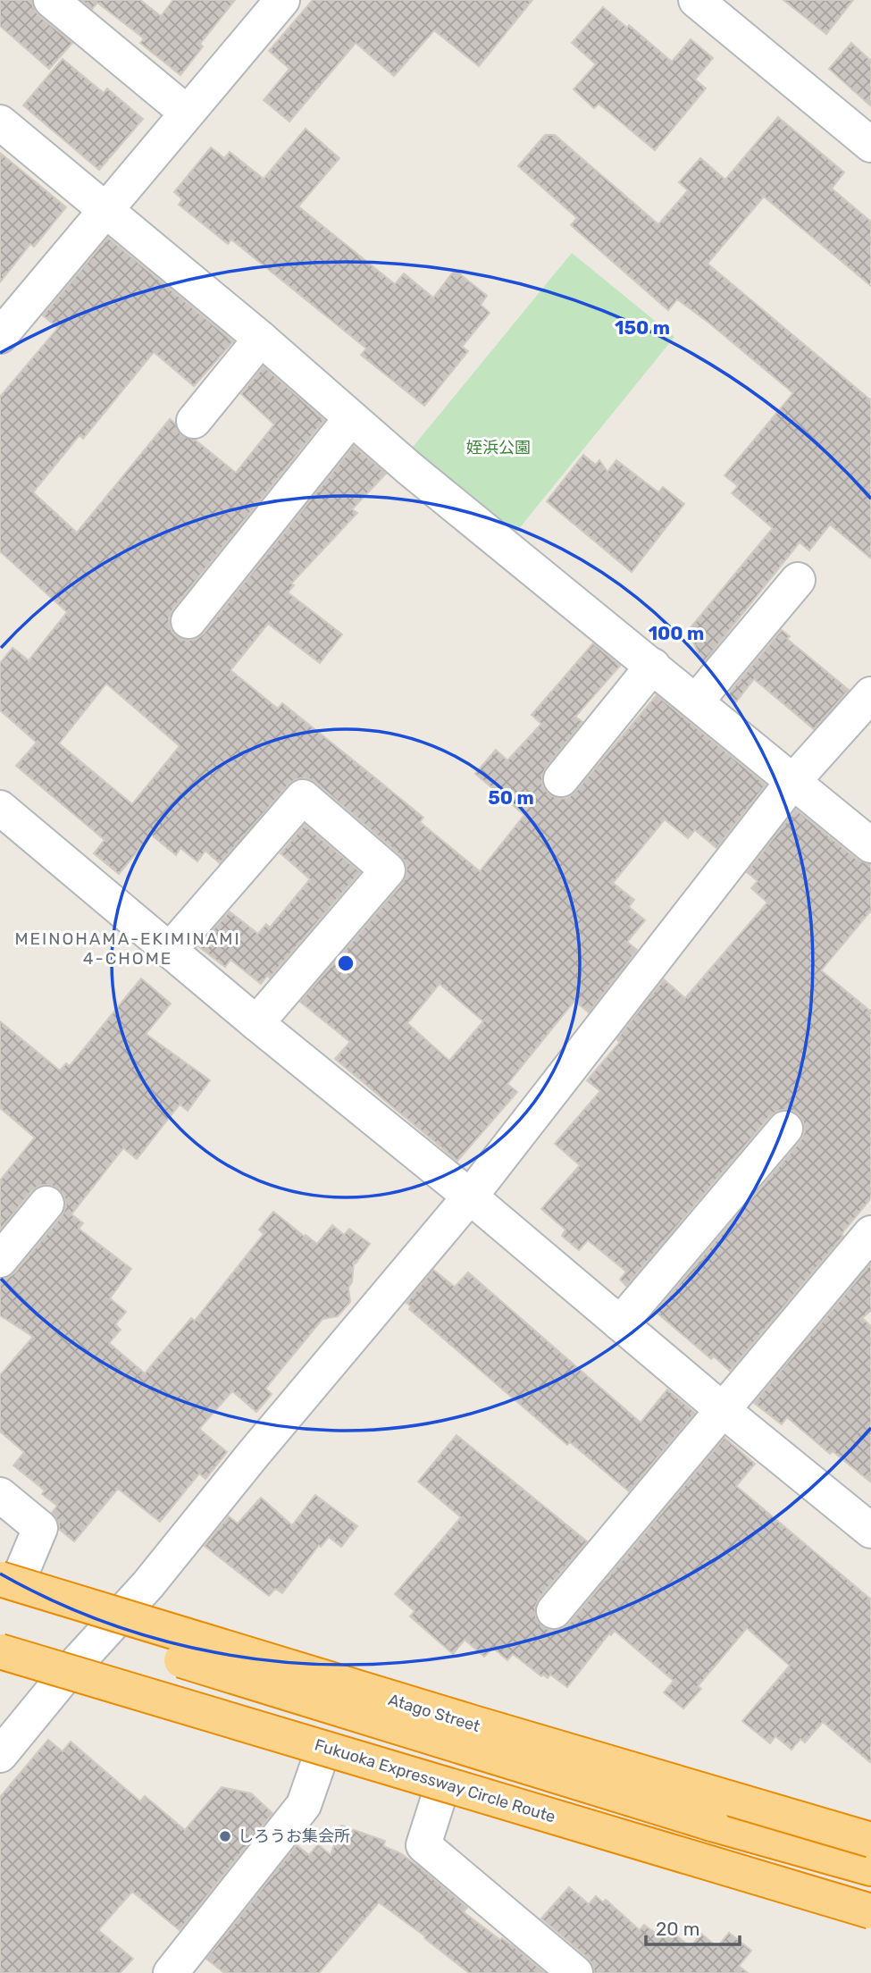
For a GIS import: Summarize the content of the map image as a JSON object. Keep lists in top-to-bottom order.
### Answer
{
  "streets": {
    "highway": ["Fukuoka Expressway Circle Route"],
    "street": ["Atago Street"]
  },
  "districts": ["MEINOHAMA-EKIMINAMI 4-CHOME"],
  "parks": ["姪浜公園"],
  "places": ["しろうお集会所"],
  "scale_bar": "20 m",
  "rings": ["150 m", "100 m", "50 m"]
}
